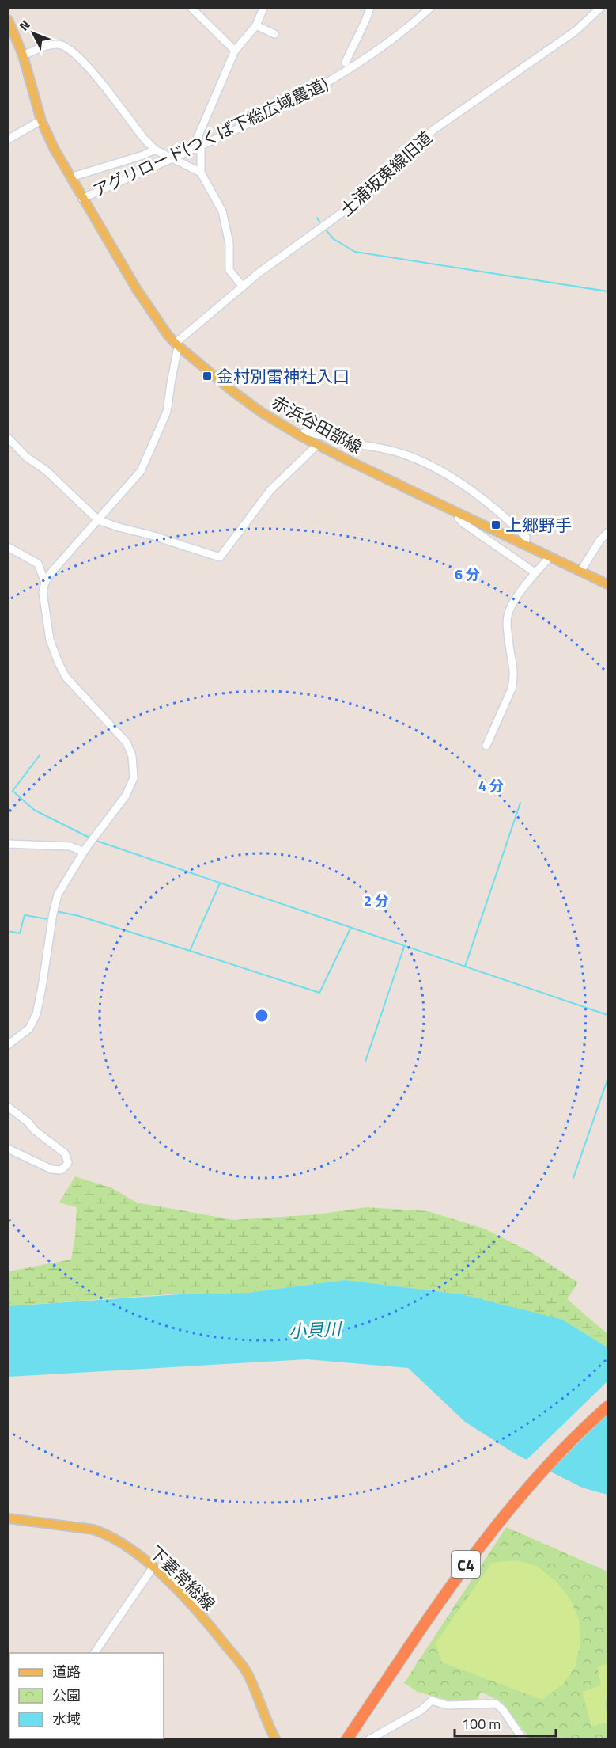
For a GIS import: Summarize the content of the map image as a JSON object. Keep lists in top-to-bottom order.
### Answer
{
  "streets": {
    "highway": ["C4"],
    "main road": ["赤浜谷田部線", "下妻常総線"],
    "street": ["アグリロード(つくば下総広域農道)", "土浦坂東線旧道"]
  },
  "crossings": [
    ["アグリロード(つくば下総広域農道)", "赤浜谷田部線"],
    ["土浦坂東線旧道", "赤浜谷田部線"]
  ],
  "water": ["小貝川"],
  "places": {
    "transit": ["金村別雷神社入口", "上郷野手"]
  },
  "legend": ["道路", "公園", "水域"],
  "scale_bar": "100 m",
  "north": "top left",
  "rings": ["6 分", "4 分", "2 分"]
}
